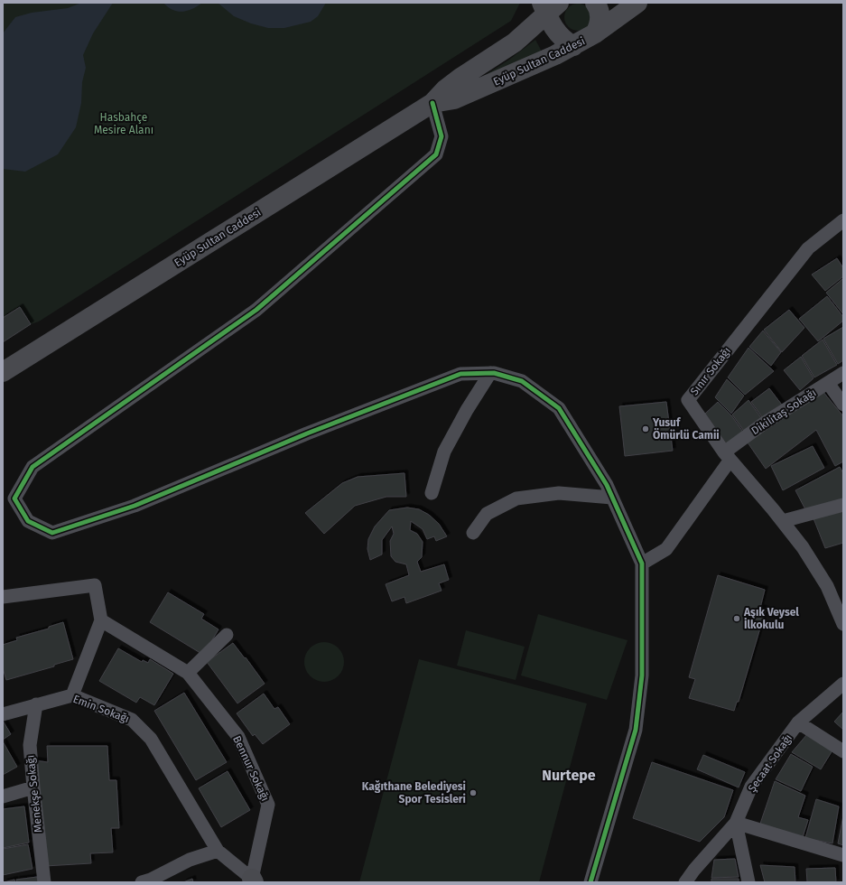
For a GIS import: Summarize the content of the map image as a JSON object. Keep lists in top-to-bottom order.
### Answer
{
  "streets": {
    "main road": ["Eyüp Sultan Caddesi"],
    "street": [
      "Sınır Sokağı",
      "Dikilitaş Sokağı",
      "Emin Sokağı",
      "Şecaat Sokağı",
      "Bennur Sokağı",
      "Menekşe Sokağı"
    ]
  },
  "crossings": [
    ["Sınır Sokağı", "Dikilitaş Sokağı"],
    ["Emin Sokağı", "Bennur Sokağı"],
    ["Emin Sokağı", "Menekşe Sokağı"]
  ],
  "districts": ["Nurtepe"],
  "parks": ["Hasbahçe Mesire Alanı"],
  "places": ["Yusuf Ömürlü Camii", "Aşık Veysel İlkokulu", "Kağıthane Belediyesi Spor Tesisleri"]
}
